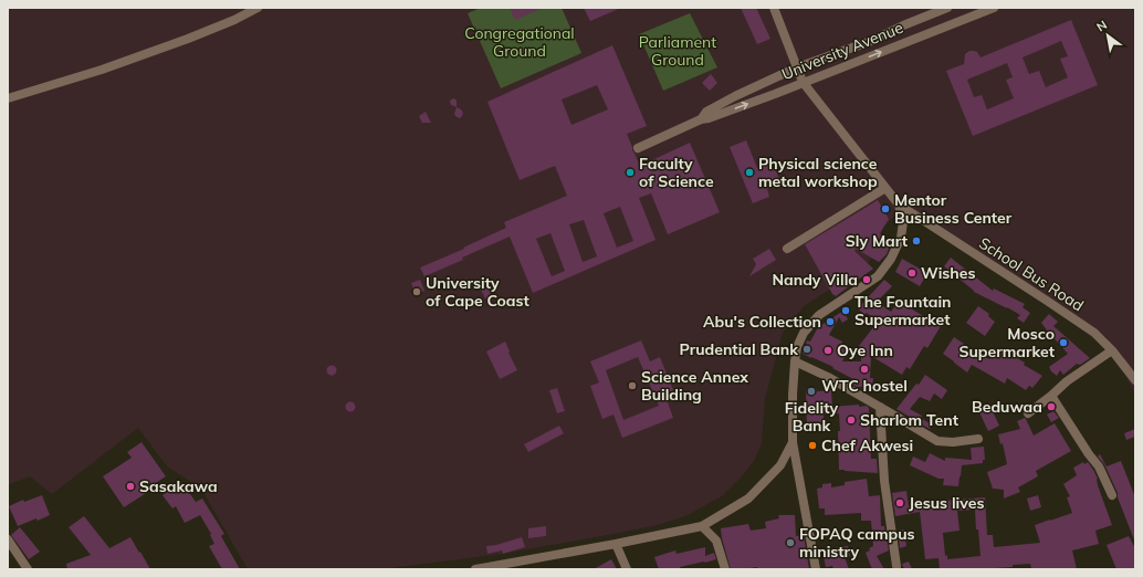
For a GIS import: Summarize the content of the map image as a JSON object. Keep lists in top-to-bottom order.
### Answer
{
  "streets": {
    "street": ["University Avenue", "School Bus Road"]
  },
  "parks": ["Congregational Ground", "Parliament Ground"],
  "places": [
    "Faculty of Science",
    "Physical science metal workshop",
    "Mentor Business Center",
    "Sly Mart",
    "Wishes",
    "Nandy Villa",
    "University of Cape Coast",
    "The Fountain Supermarket",
    "Abu's Collection",
    "Mosco Supermarket",
    "Prudential Bank",
    "Oye Inn",
    "WTC hostel",
    "Science Annex Building",
    "Fidelity Bank",
    "Beduwaa",
    "Sharlom Tent",
    "Chef Akwesi",
    "Sasakawa",
    "Jesus lives",
    "FOPAQ campus ministry"
  ],
  "north": "top left"
}
